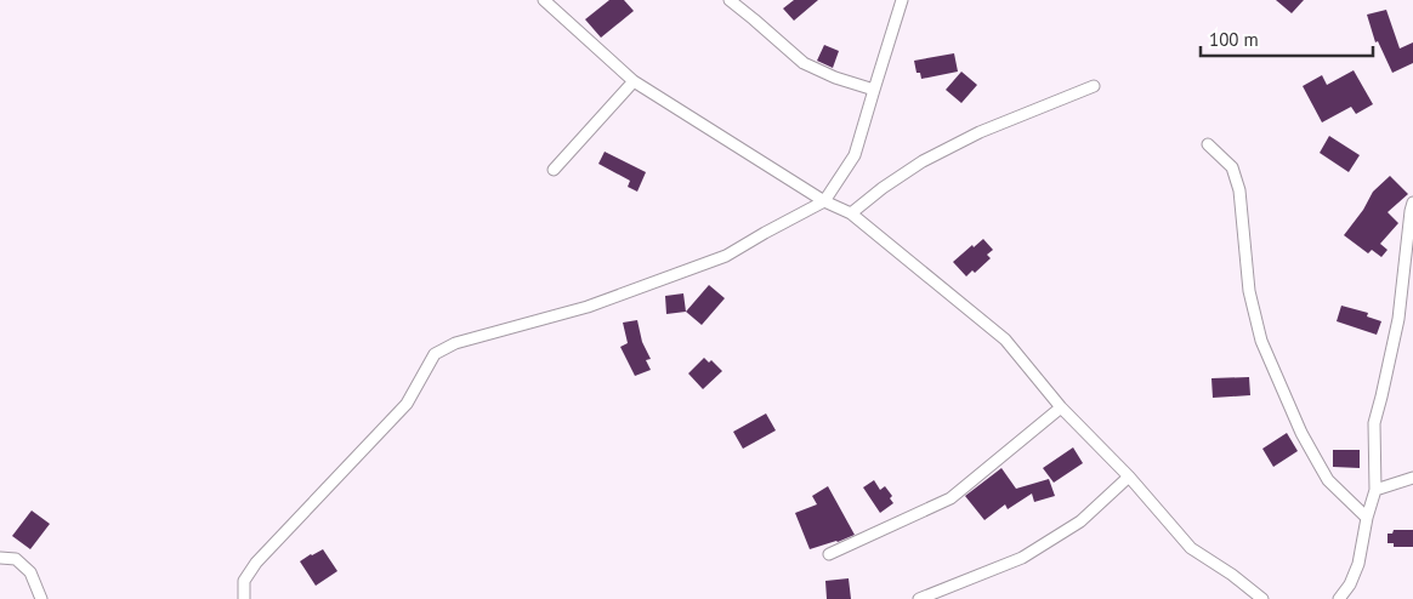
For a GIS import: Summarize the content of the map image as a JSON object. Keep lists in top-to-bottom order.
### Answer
{
  "scale_bar": "100 m"
}
